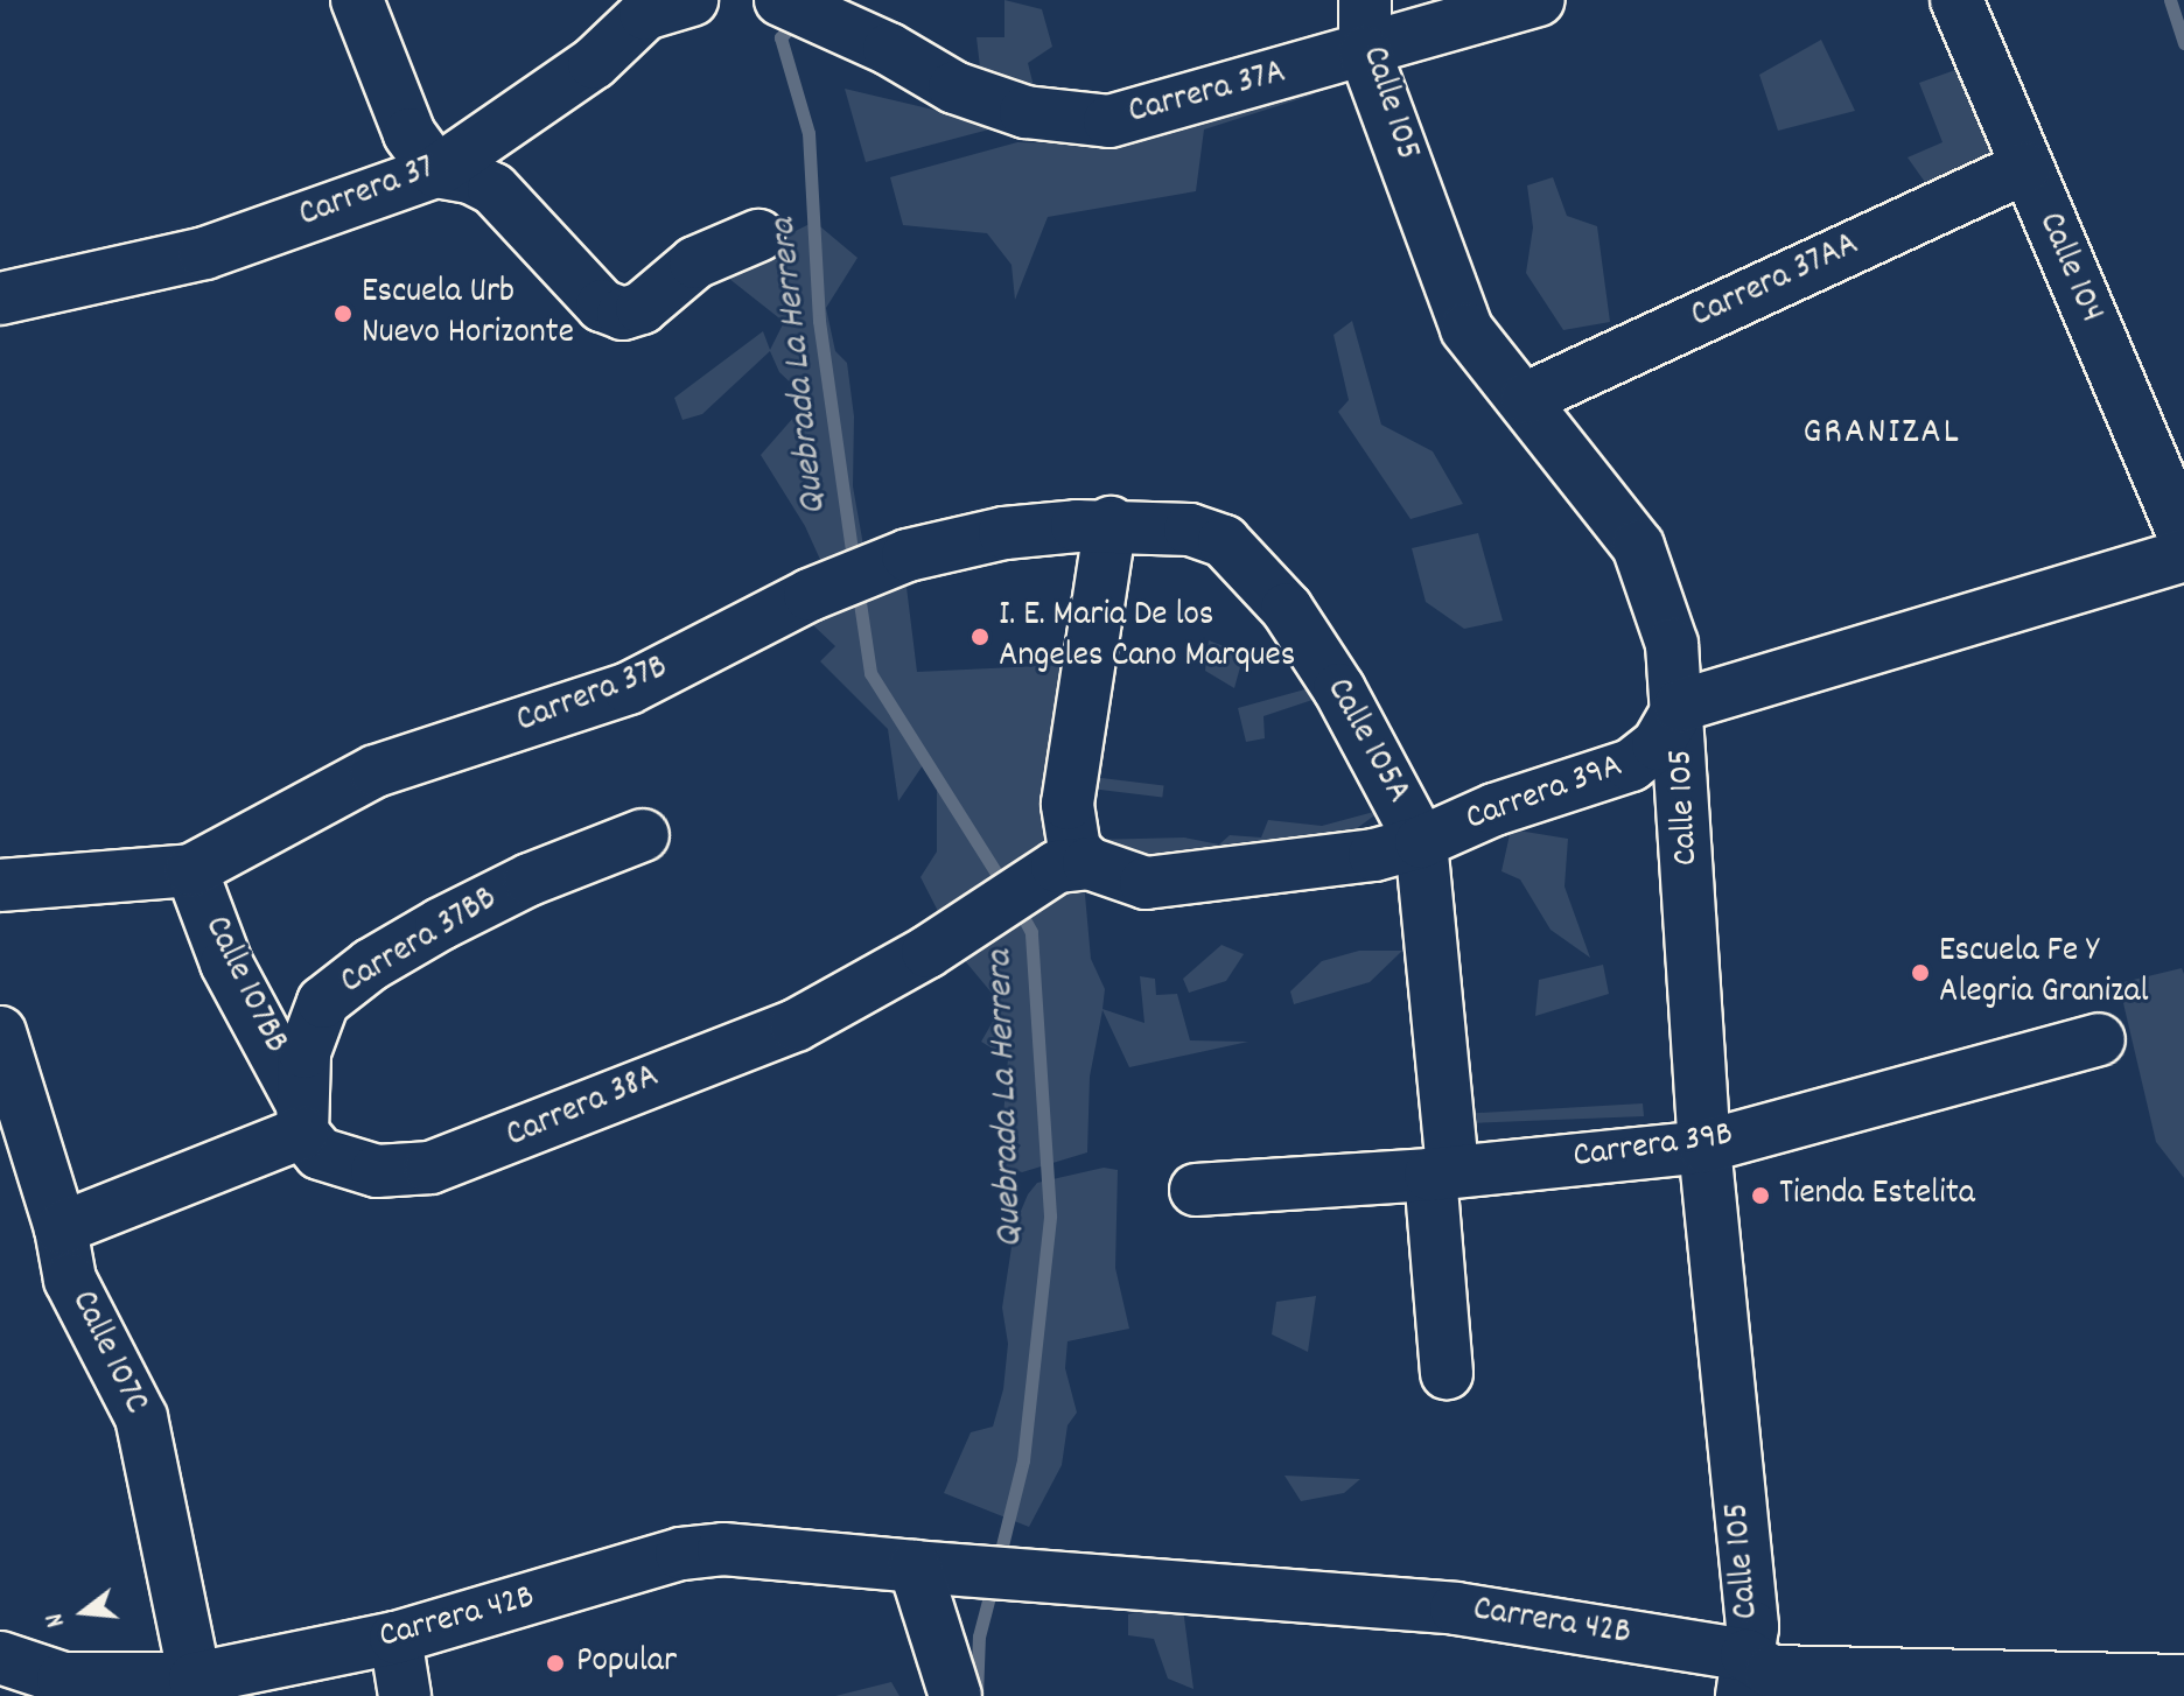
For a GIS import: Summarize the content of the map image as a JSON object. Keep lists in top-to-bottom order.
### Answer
{
  "streets": {
    "street": [
      "Carrera 37A",
      "Calle 105",
      "Carrera 37",
      "Calle 104",
      "Carrera 37AA",
      "Carrera 37B",
      "Calle 105A",
      "Carrera 39A",
      "Carrera 37BB",
      "Calle 107BB",
      "Carrera 38A",
      "Carrera 39B",
      "Calle 107C",
      "Carrera 42B"
    ]
  },
  "crossings": [
    ["Carrera 37A", "Calle 105"],
    ["Calle 105", "Carrera 37AA"],
    ["Calle 105", "Carrera 39A"],
    ["Calle 105", "Carrera 39B"],
    ["Calle 105", "Carrera 42B"],
    ["Calle 104", "Carrera 37AA"],
    ["Carrera 37B", "Calle 105A"],
    ["Carrera 37B", "Calle 107BB"],
    ["Calle 105A", "Carrera 39A"],
    ["Carrera 39A", "Carrera 38A"],
    ["Carrera 37BB", "Calle 107BB"],
    ["Carrera 37BB", "Carrera 38A"],
    ["Calle 107BB", "Carrera 38A"],
    ["Calle 107C", "Carrera 42B"]
  ],
  "districts": ["GRANIZAL"],
  "water": ["Quebrada La Herrera"],
  "places": [
    "Escuela Urb Nuevo Horizonte",
    "I. E. Maria De los Angeles Cano Marques",
    "Escuela Fe Y Alegria Granizal",
    "Tienda Estelita",
    "Popular"
  ],
  "north": "left"
}
